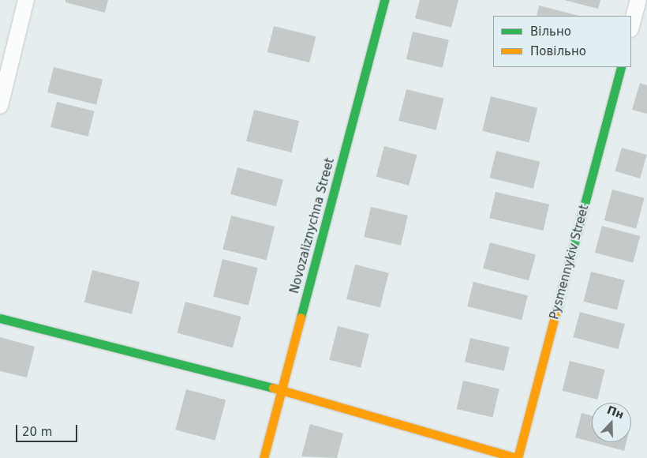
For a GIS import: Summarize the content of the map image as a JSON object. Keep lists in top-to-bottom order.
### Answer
{
  "streets": {
    "street": ["Novozaliznychna Street", "Pysmennykiv Street"]
  },
  "legend": ["Вільно", "Повільно"],
  "scale_bar": "20 m",
  "north": "top"
}
